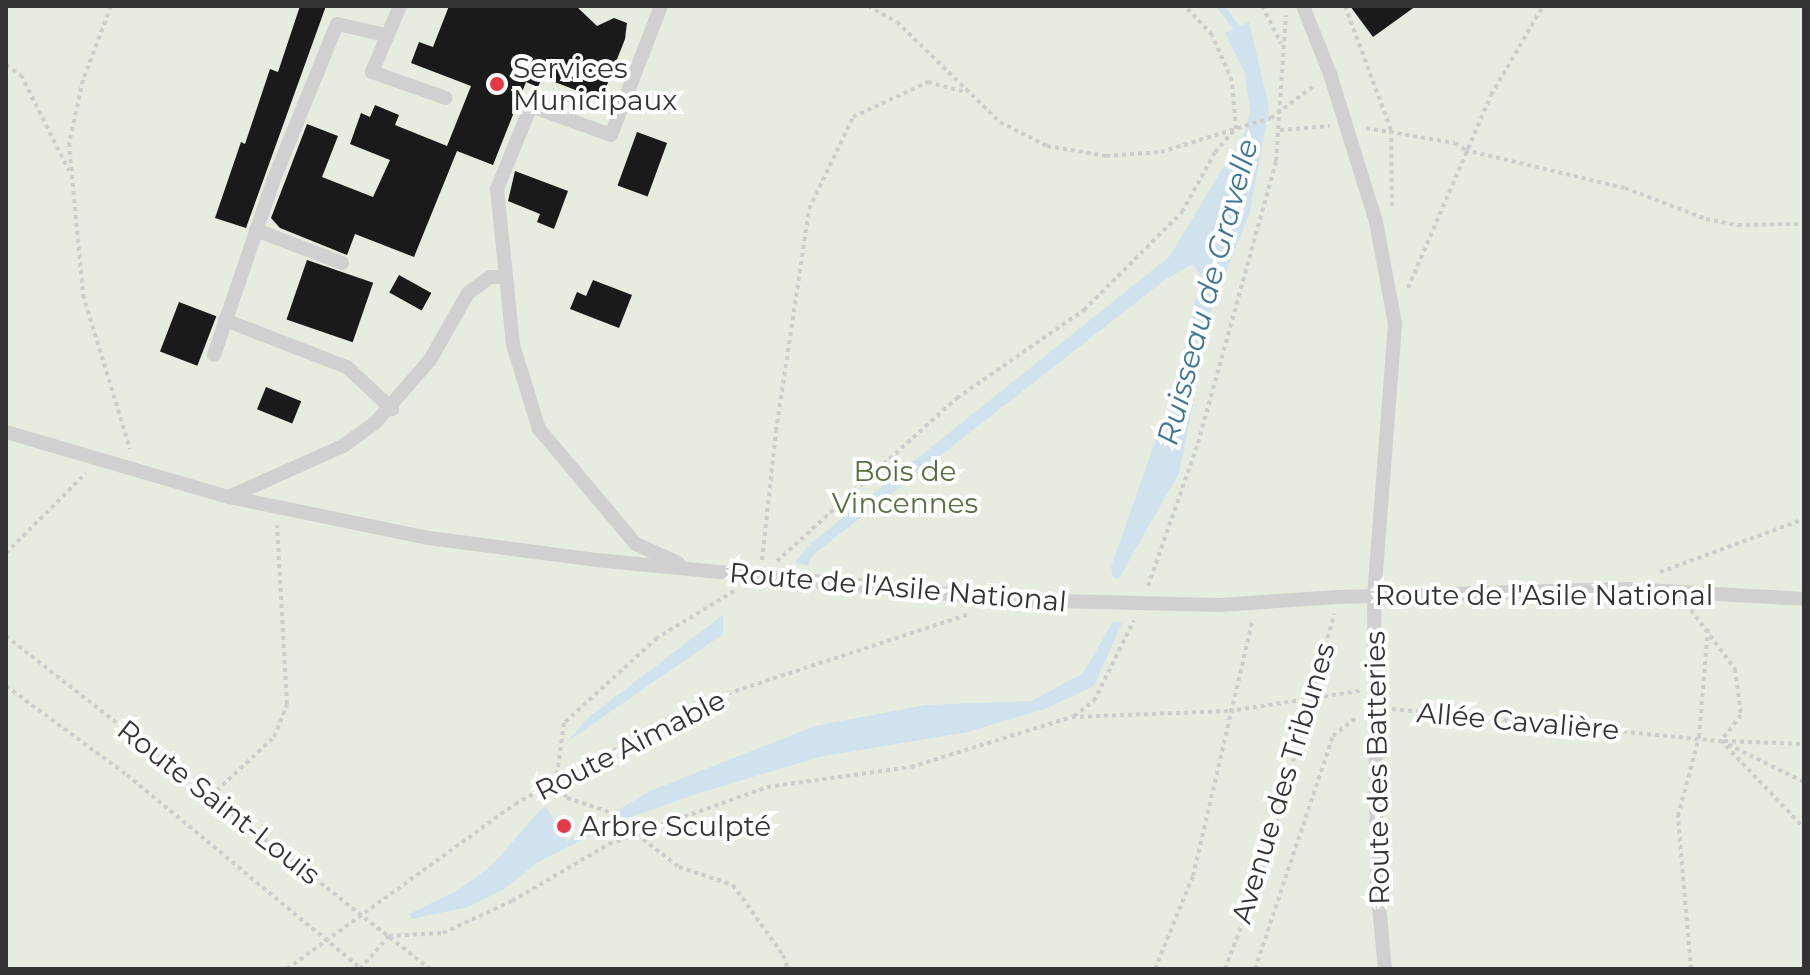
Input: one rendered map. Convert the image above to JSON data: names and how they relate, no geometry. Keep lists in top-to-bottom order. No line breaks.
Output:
{"streets":{"lane":["Route de l'Asile National","Route des Batteries"],"path":["Allée Cavalière","Route Aimable","Avenue des Tribunes","Route Saint-Louis"]},"crossings":[["Route de l'Asile National","Route des Batteries"],["Route de l'Asile National","Avenue des Tribunes"],["Allée Cavalière","Route des Batteries"],["Route Aimable","Route Saint-Louis"]],"water":["Ruisseau de Gravelle"],"parks":["Bois de Vincennes"],"places":["Services Municipaux","Arbre Sculpté"]}
